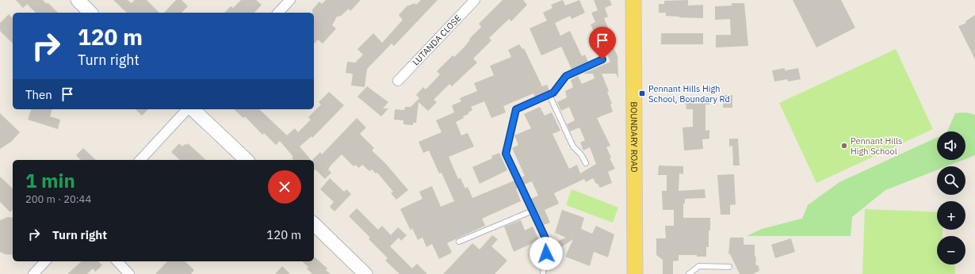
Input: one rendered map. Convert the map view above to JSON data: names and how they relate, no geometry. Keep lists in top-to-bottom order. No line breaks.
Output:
{"streets":{"main road":["BOUNDARY ROAD"],"street":["LUTANDA CLOSE"]},"places":{"transit":["Pennant Hills High School, Boundary Rd"],"other":["Pennant Hills High School"]},"page":{"turn":["120 m","Turn right"],"then":"Then","map_buttons":["+","−"],"heading":["1 min","200 m · 20:44"],"list":[{"name":"Turn right","value":"120 m"}]}}
